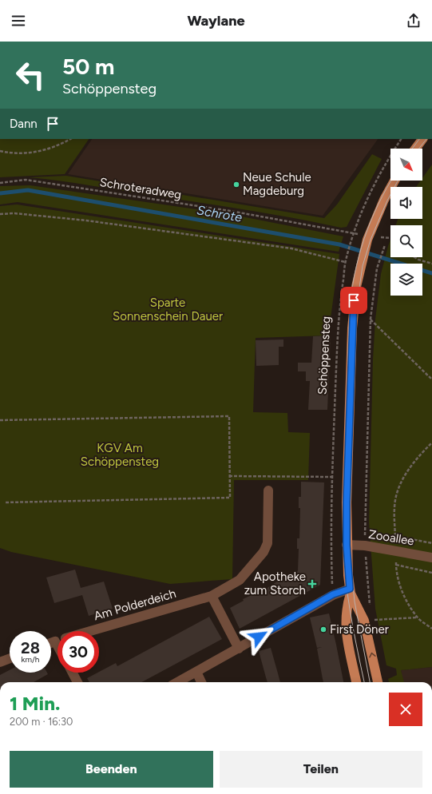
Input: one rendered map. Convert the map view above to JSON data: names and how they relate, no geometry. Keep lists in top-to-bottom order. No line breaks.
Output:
{"streets":{"street":["Zooallee","Am Polderdeich"],"path":["Schroteradweg","Schöppensteg"]},"crossings":[["Schroteradweg","Schöppensteg"]],"water":["Schrote"],"parks":["Sparte Sonnenschein Dauer","KGV Am Schöppensteg"],"places":{"other":["Neue Schule Magdeburg","First Döner"],"health":["Apotheke zum Storch"]},"north":"bottom right","page":{"header":"Waylane","turn":["50 m","Schöppensteg"],"then":"Dann","speed":"28 km/h","limit":"30","heading":["1 Min.","200 m · 16:30"],"buttons":["Beenden","Teilen"]}}
